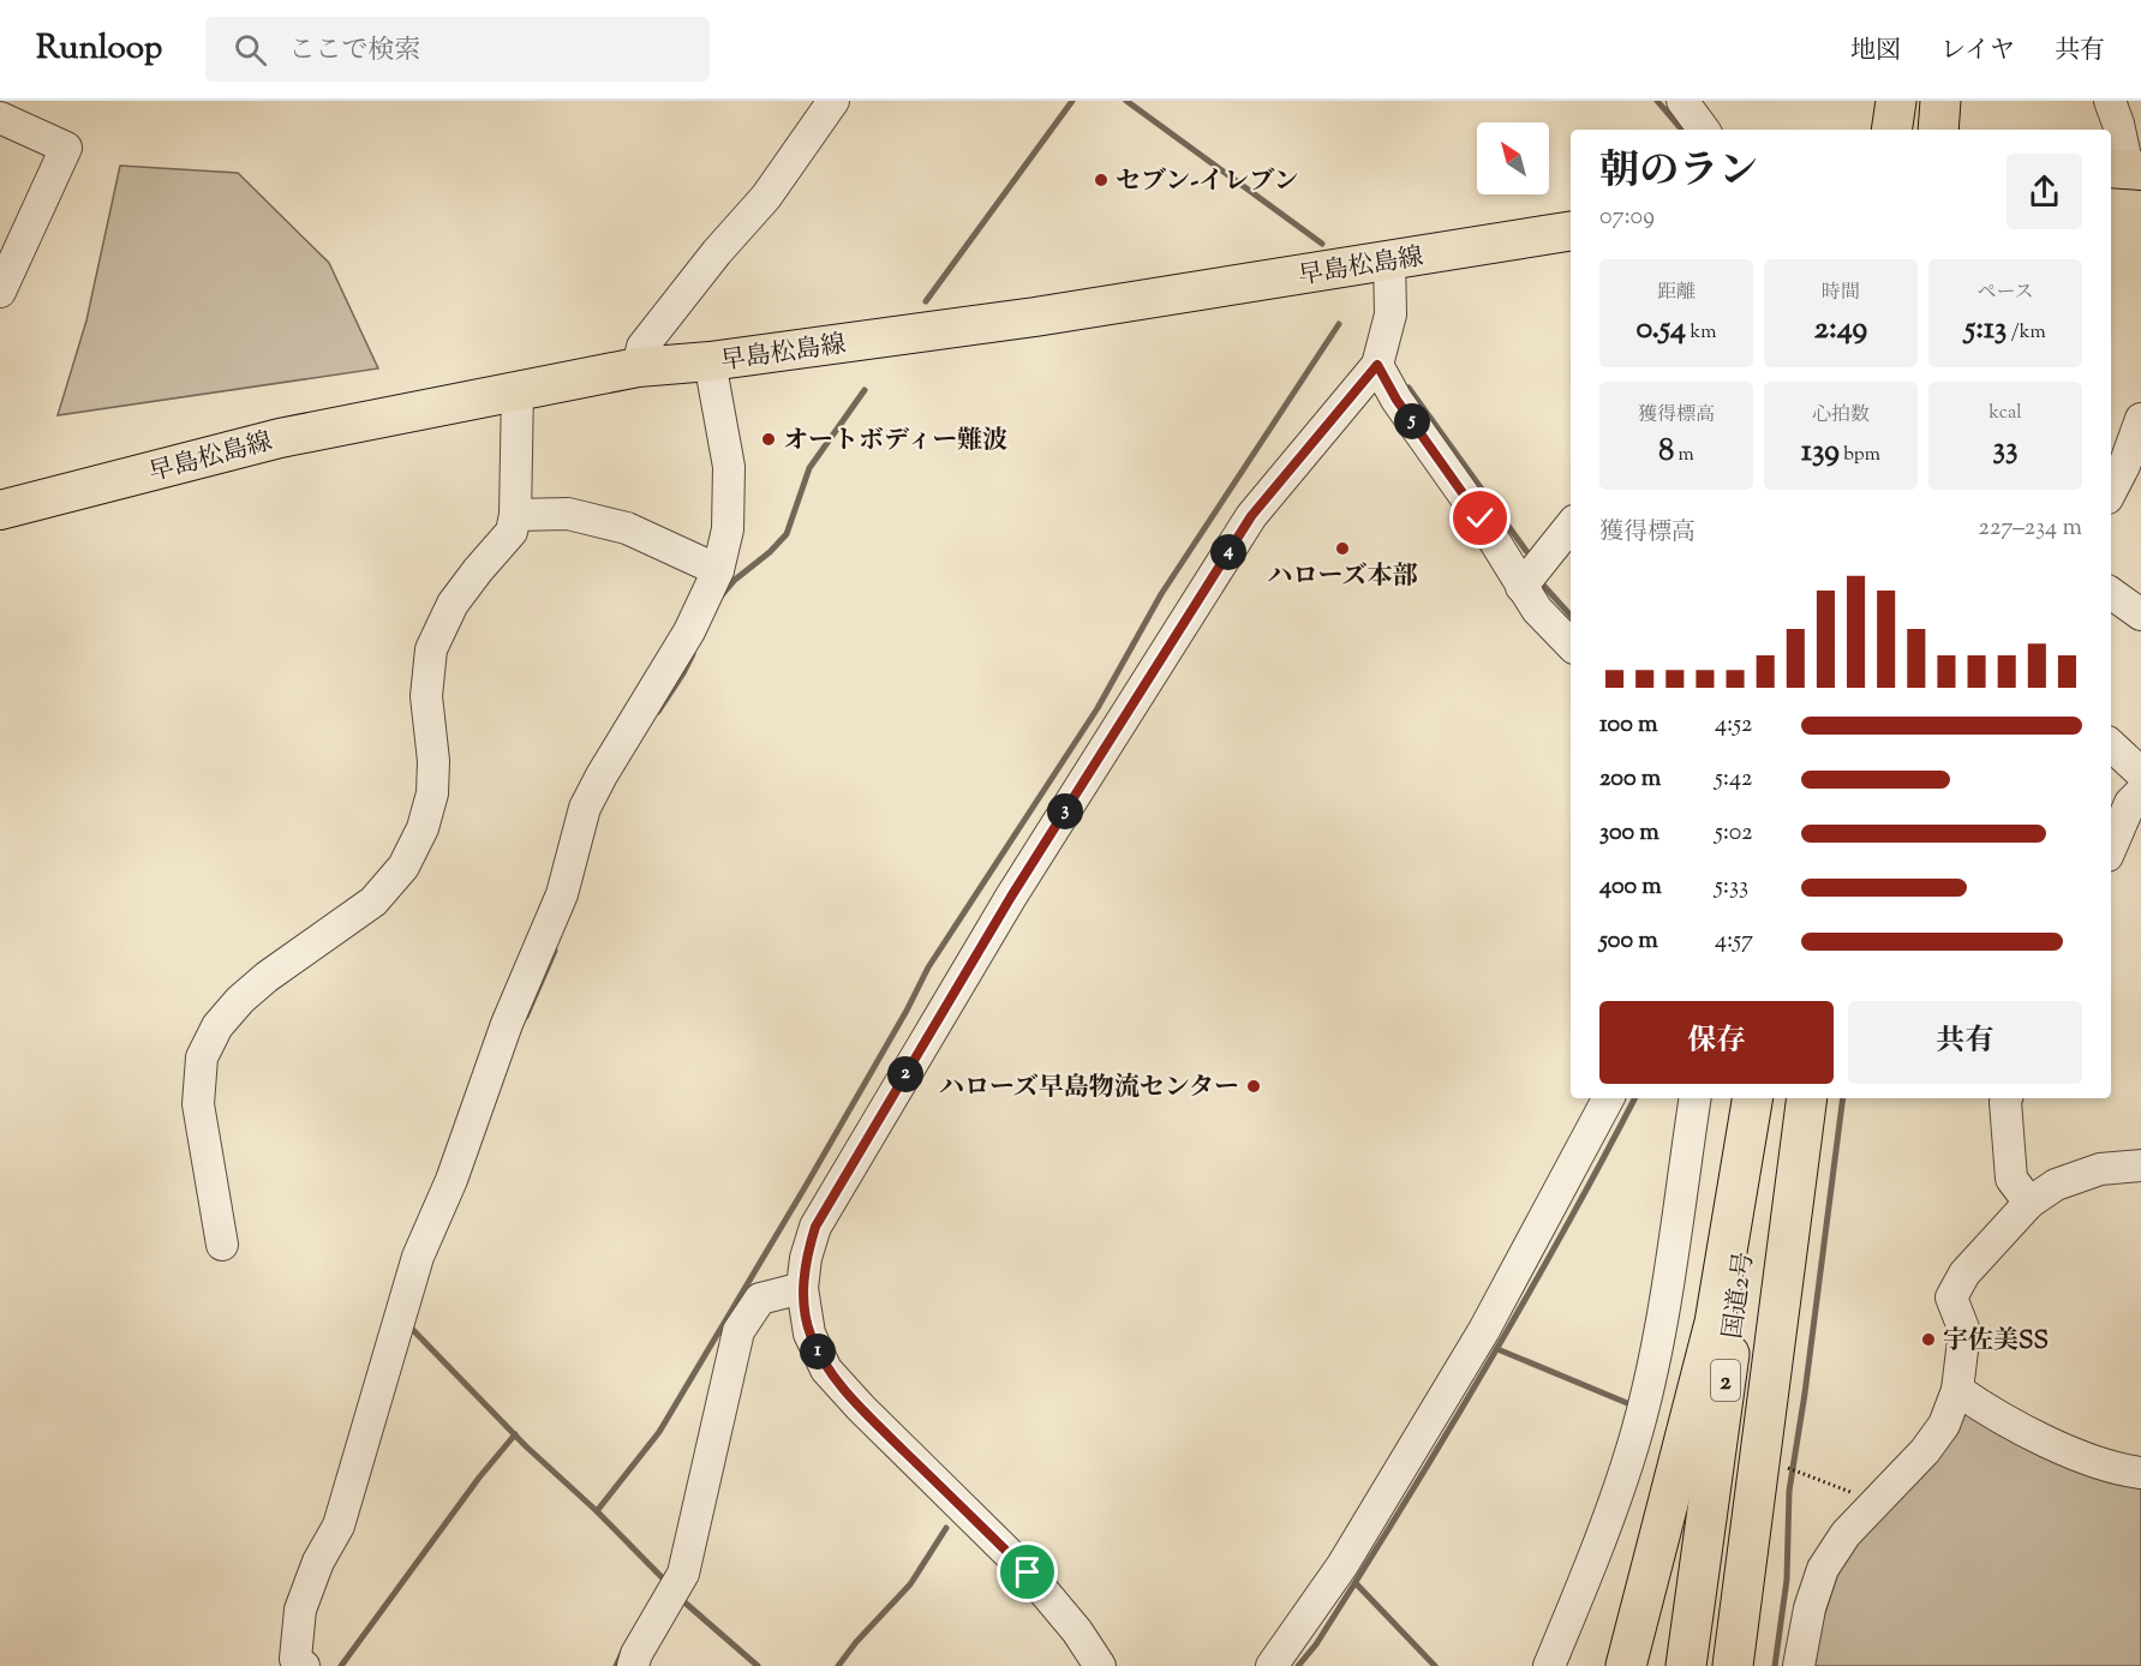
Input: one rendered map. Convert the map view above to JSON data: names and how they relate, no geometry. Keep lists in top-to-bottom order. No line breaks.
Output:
{"streets":{"highway":["国道2号","2"],"main road":["早島松島線"]},"places":["セブン-イレブン","オートボディー難波","ハローズ本部","ハローズ早島物流センター","宇佐美SS"],"north":"top left","page":{"header":"Runloop","search":"ここで検索","nav":["地図","レイヤ","共有"],"heading":["朝のラン","07:09"],"stats":[["距離","0.54 km"],["時間","2:49"],["ペース","5:13 /km"],["獲得標高","8 m"],["心拍数","139 bpm"],["kcal","33"]],"pins":["5","4","3","2","1"],"chart":["獲得標高","227–234 m"],"list":[{"name":"100 m","note":"4:52"},{"name":"200 m","note":"5:42"},{"name":"300 m","note":"5:02"},{"name":"400 m","note":"5:33"},{"name":"500 m","note":"4:57"}],"buttons":["保存","共有"]}}
